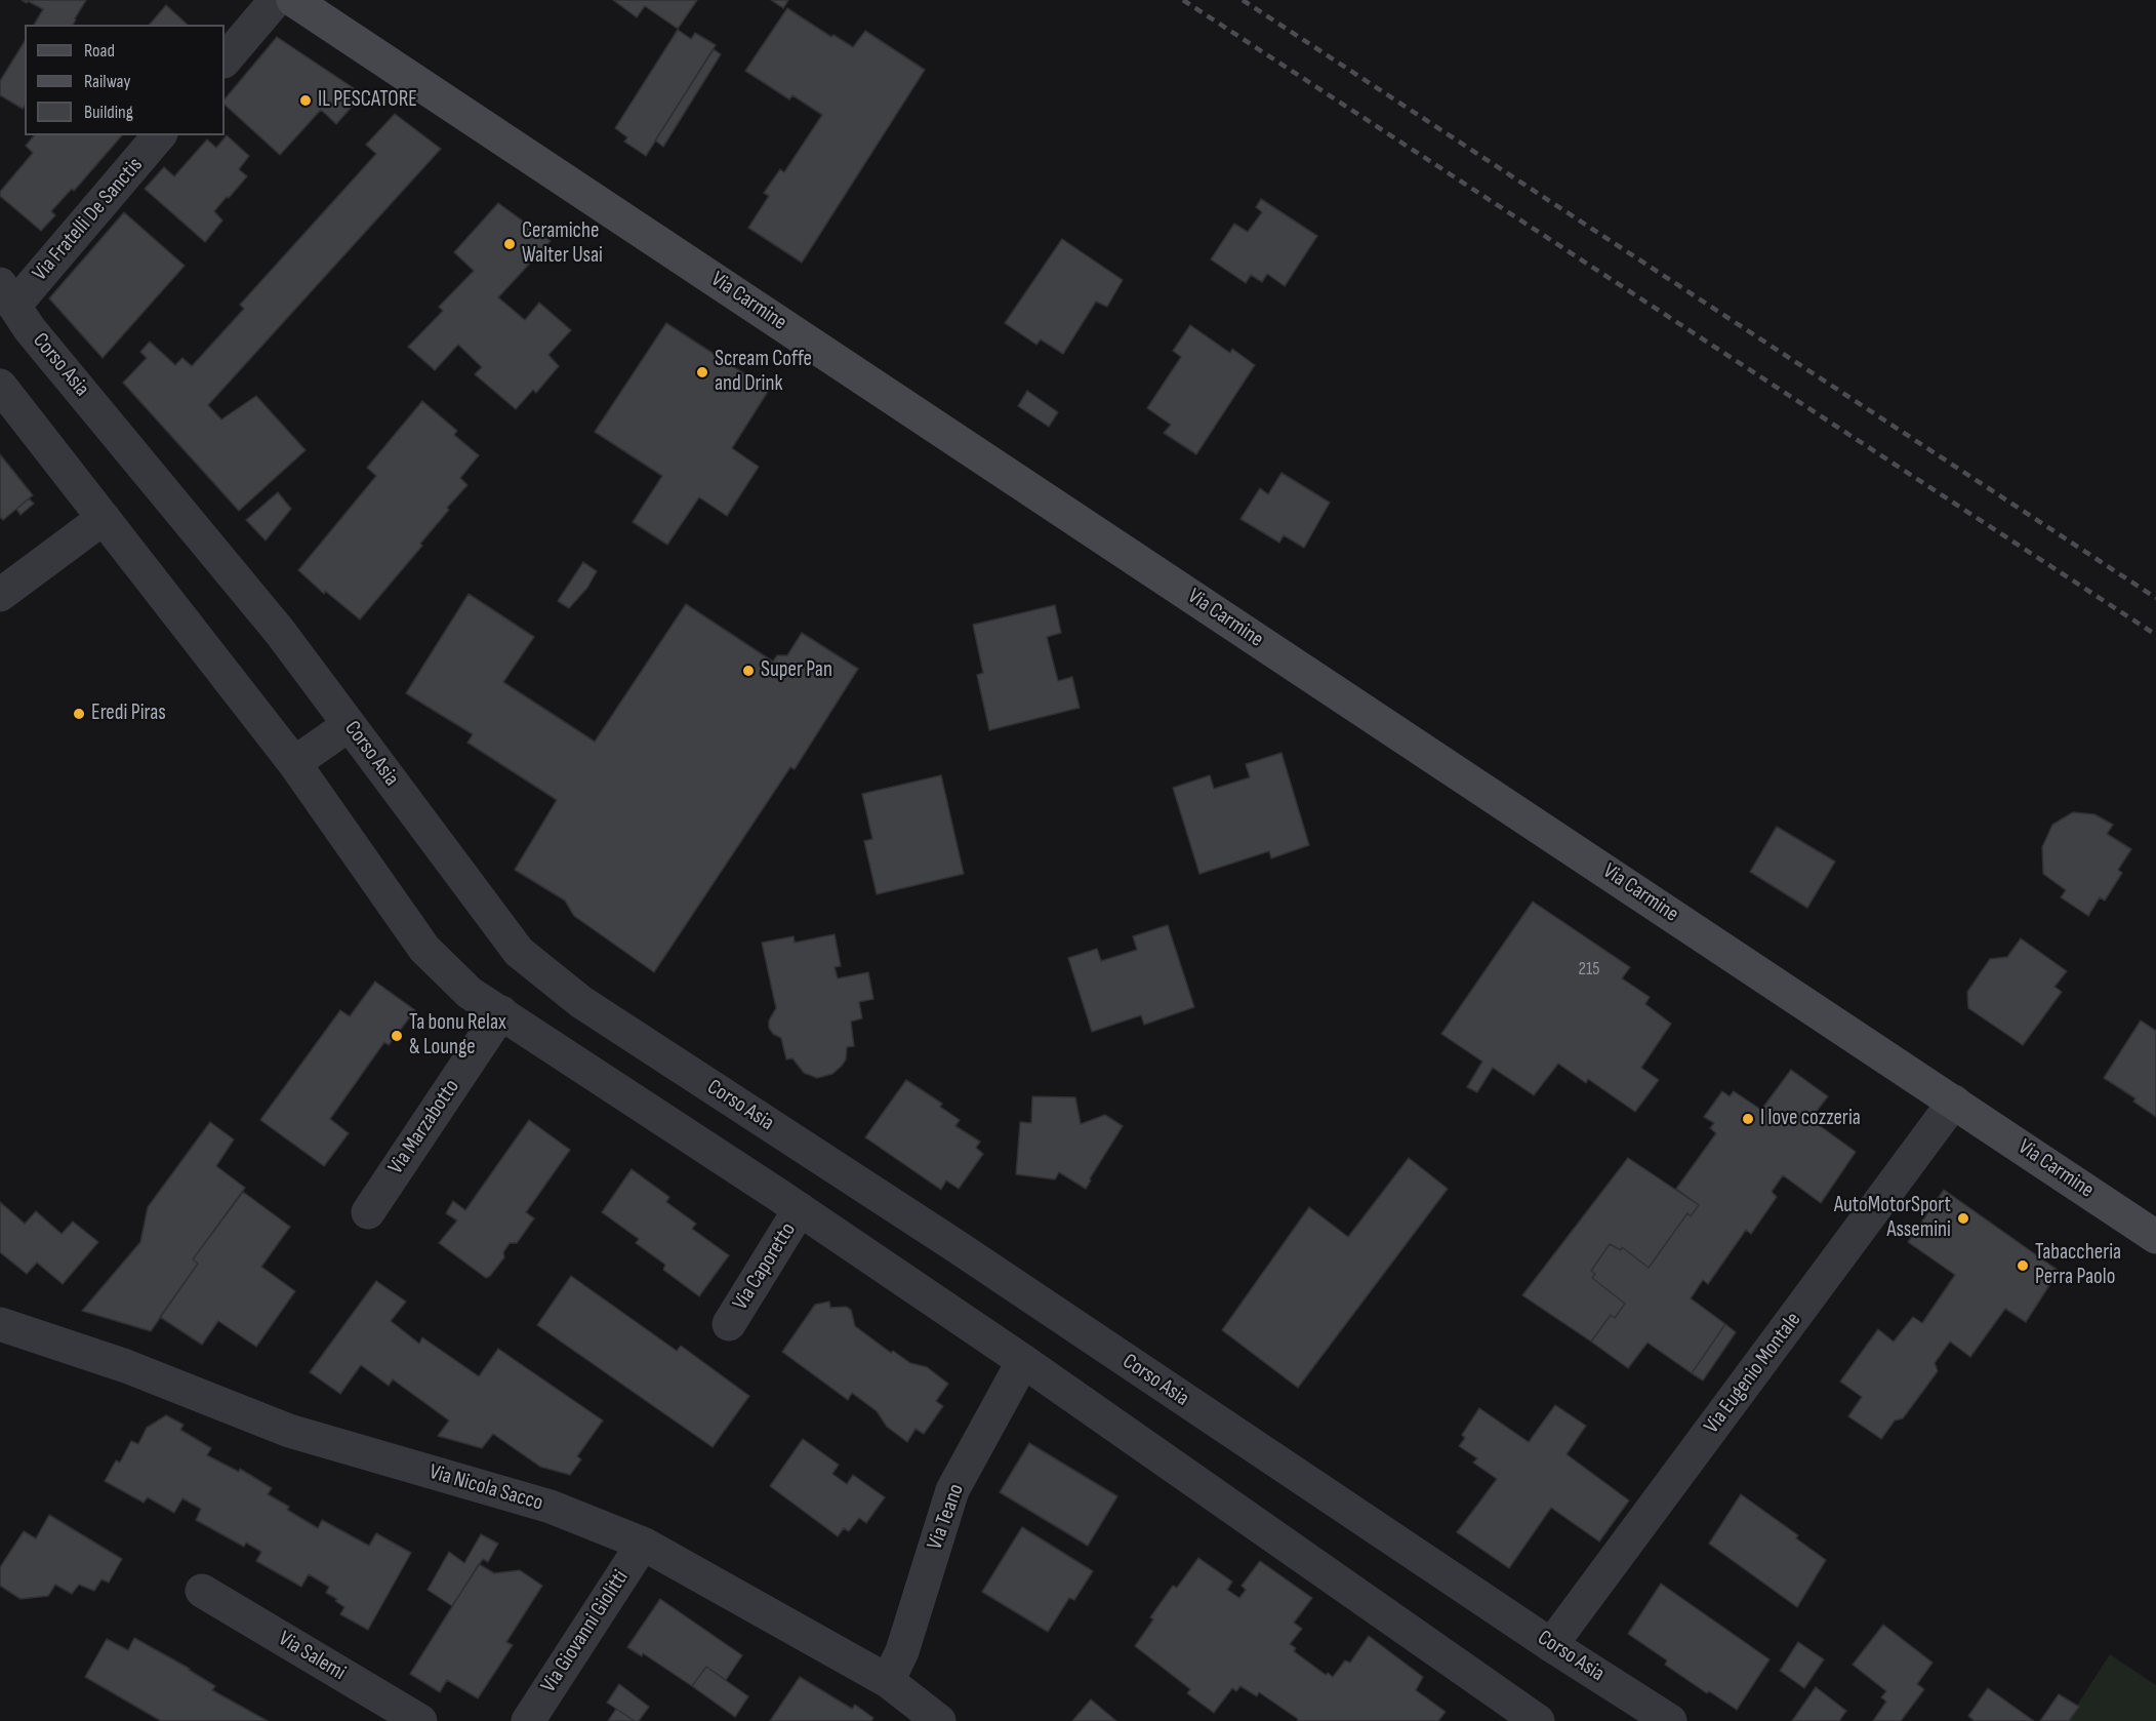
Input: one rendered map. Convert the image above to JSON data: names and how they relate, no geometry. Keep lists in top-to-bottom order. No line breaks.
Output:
{"streets":{"main road":["Via Carmine"],"street":["Via Fratelli De Sanctis","Corso Asia","Via Marzabotto","Via Caporetto","Via Eugenio Montale","Via Nicola Sacco","Via Teano","Via Giovanni Giolitti","Via Salemi"]},"crossings":[["Via Fratelli De Sanctis","Corso Asia"],["Via Carmine","Via Eugenio Montale"],["Corso Asia","Via Eugenio Montale"],["Via Nicola Sacco","Via Teano"],["Via Nicola Sacco","Via Giovanni Giolitti"]],"places":["IL PESCATORE","Ceramiche Walter Usai","Scream Coffe and Drink","Super Pan","Eredi Piras","Ta bonu Relax & Lounge","I love cozzeria","AutoMotorSport Assemini","Tabaccheria Perra Paolo"],"house_numbers":["215"],"legend":["Road","Railway","Building"]}
